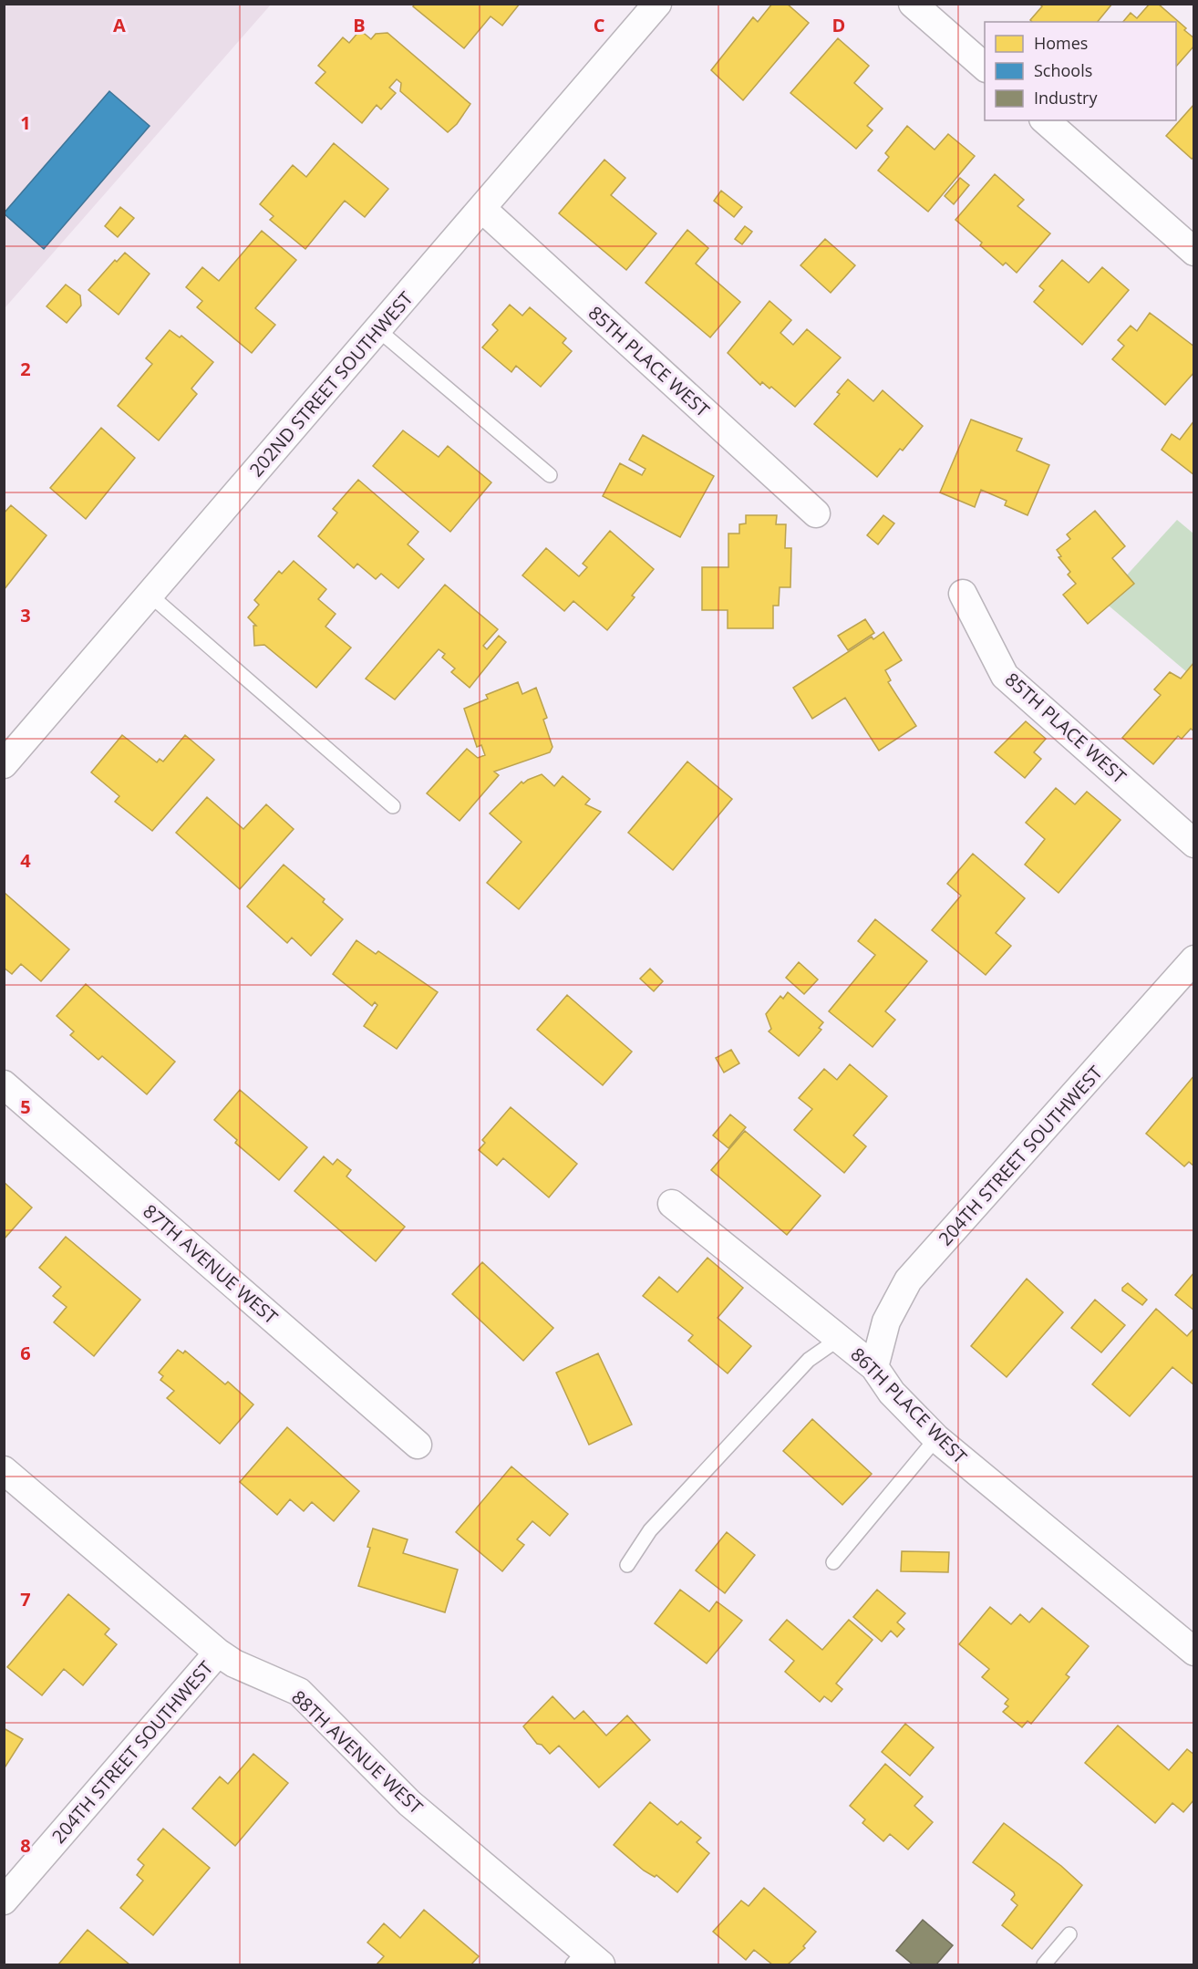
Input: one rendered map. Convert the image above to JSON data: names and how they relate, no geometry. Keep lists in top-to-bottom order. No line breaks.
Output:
{"streets":{"street":["85TH PLACE WEST","202ND STREET SOUTHWEST","204TH STREET SOUTHWEST","87TH AVENUE WEST","86TH PLACE WEST","88TH AVENUE WEST"]},"crossings":[["85TH PLACE WEST","202ND STREET SOUTHWEST"],["204TH STREET SOUTHWEST","86TH PLACE WEST"],["204TH STREET SOUTHWEST","88TH AVENUE WEST"]],"legend":["Homes","Schools","Industry"],"grid":{"columns":["A","B","C","D"],"rows":["1","2","3","4","5","6","7","8"]}}
